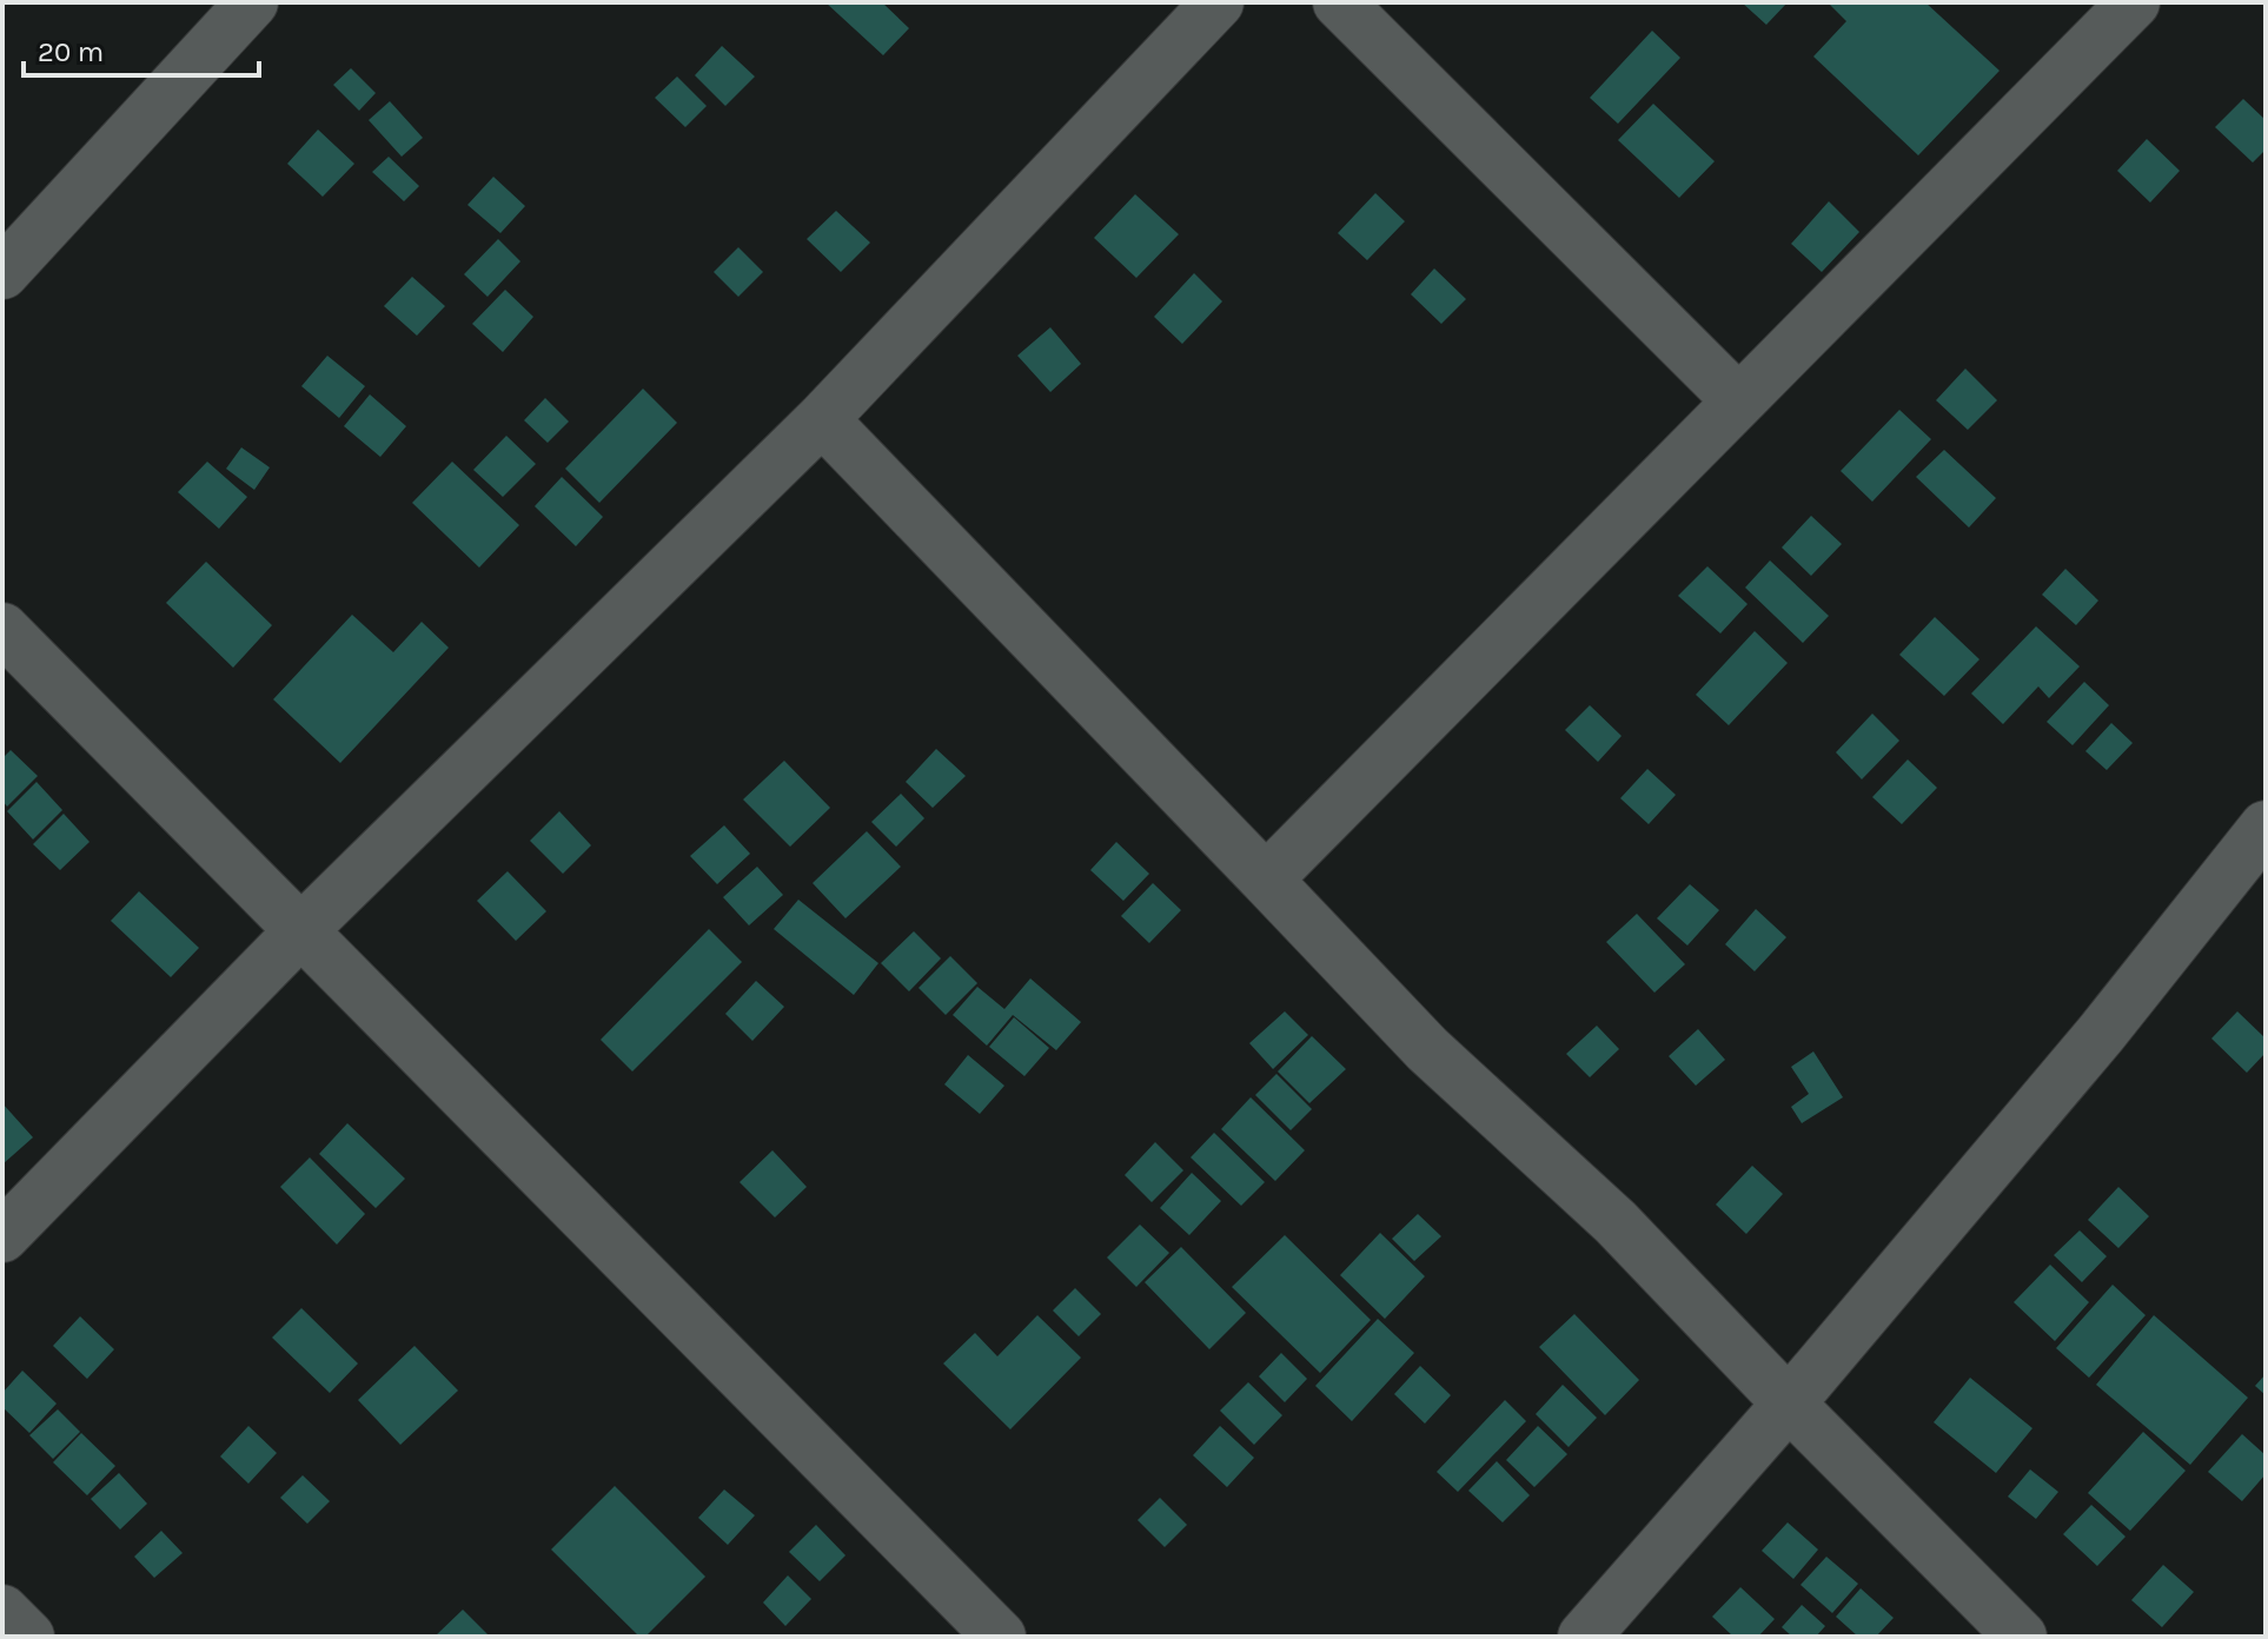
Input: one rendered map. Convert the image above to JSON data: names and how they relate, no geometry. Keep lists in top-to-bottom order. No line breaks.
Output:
{"scale_bar":"20 m"}
